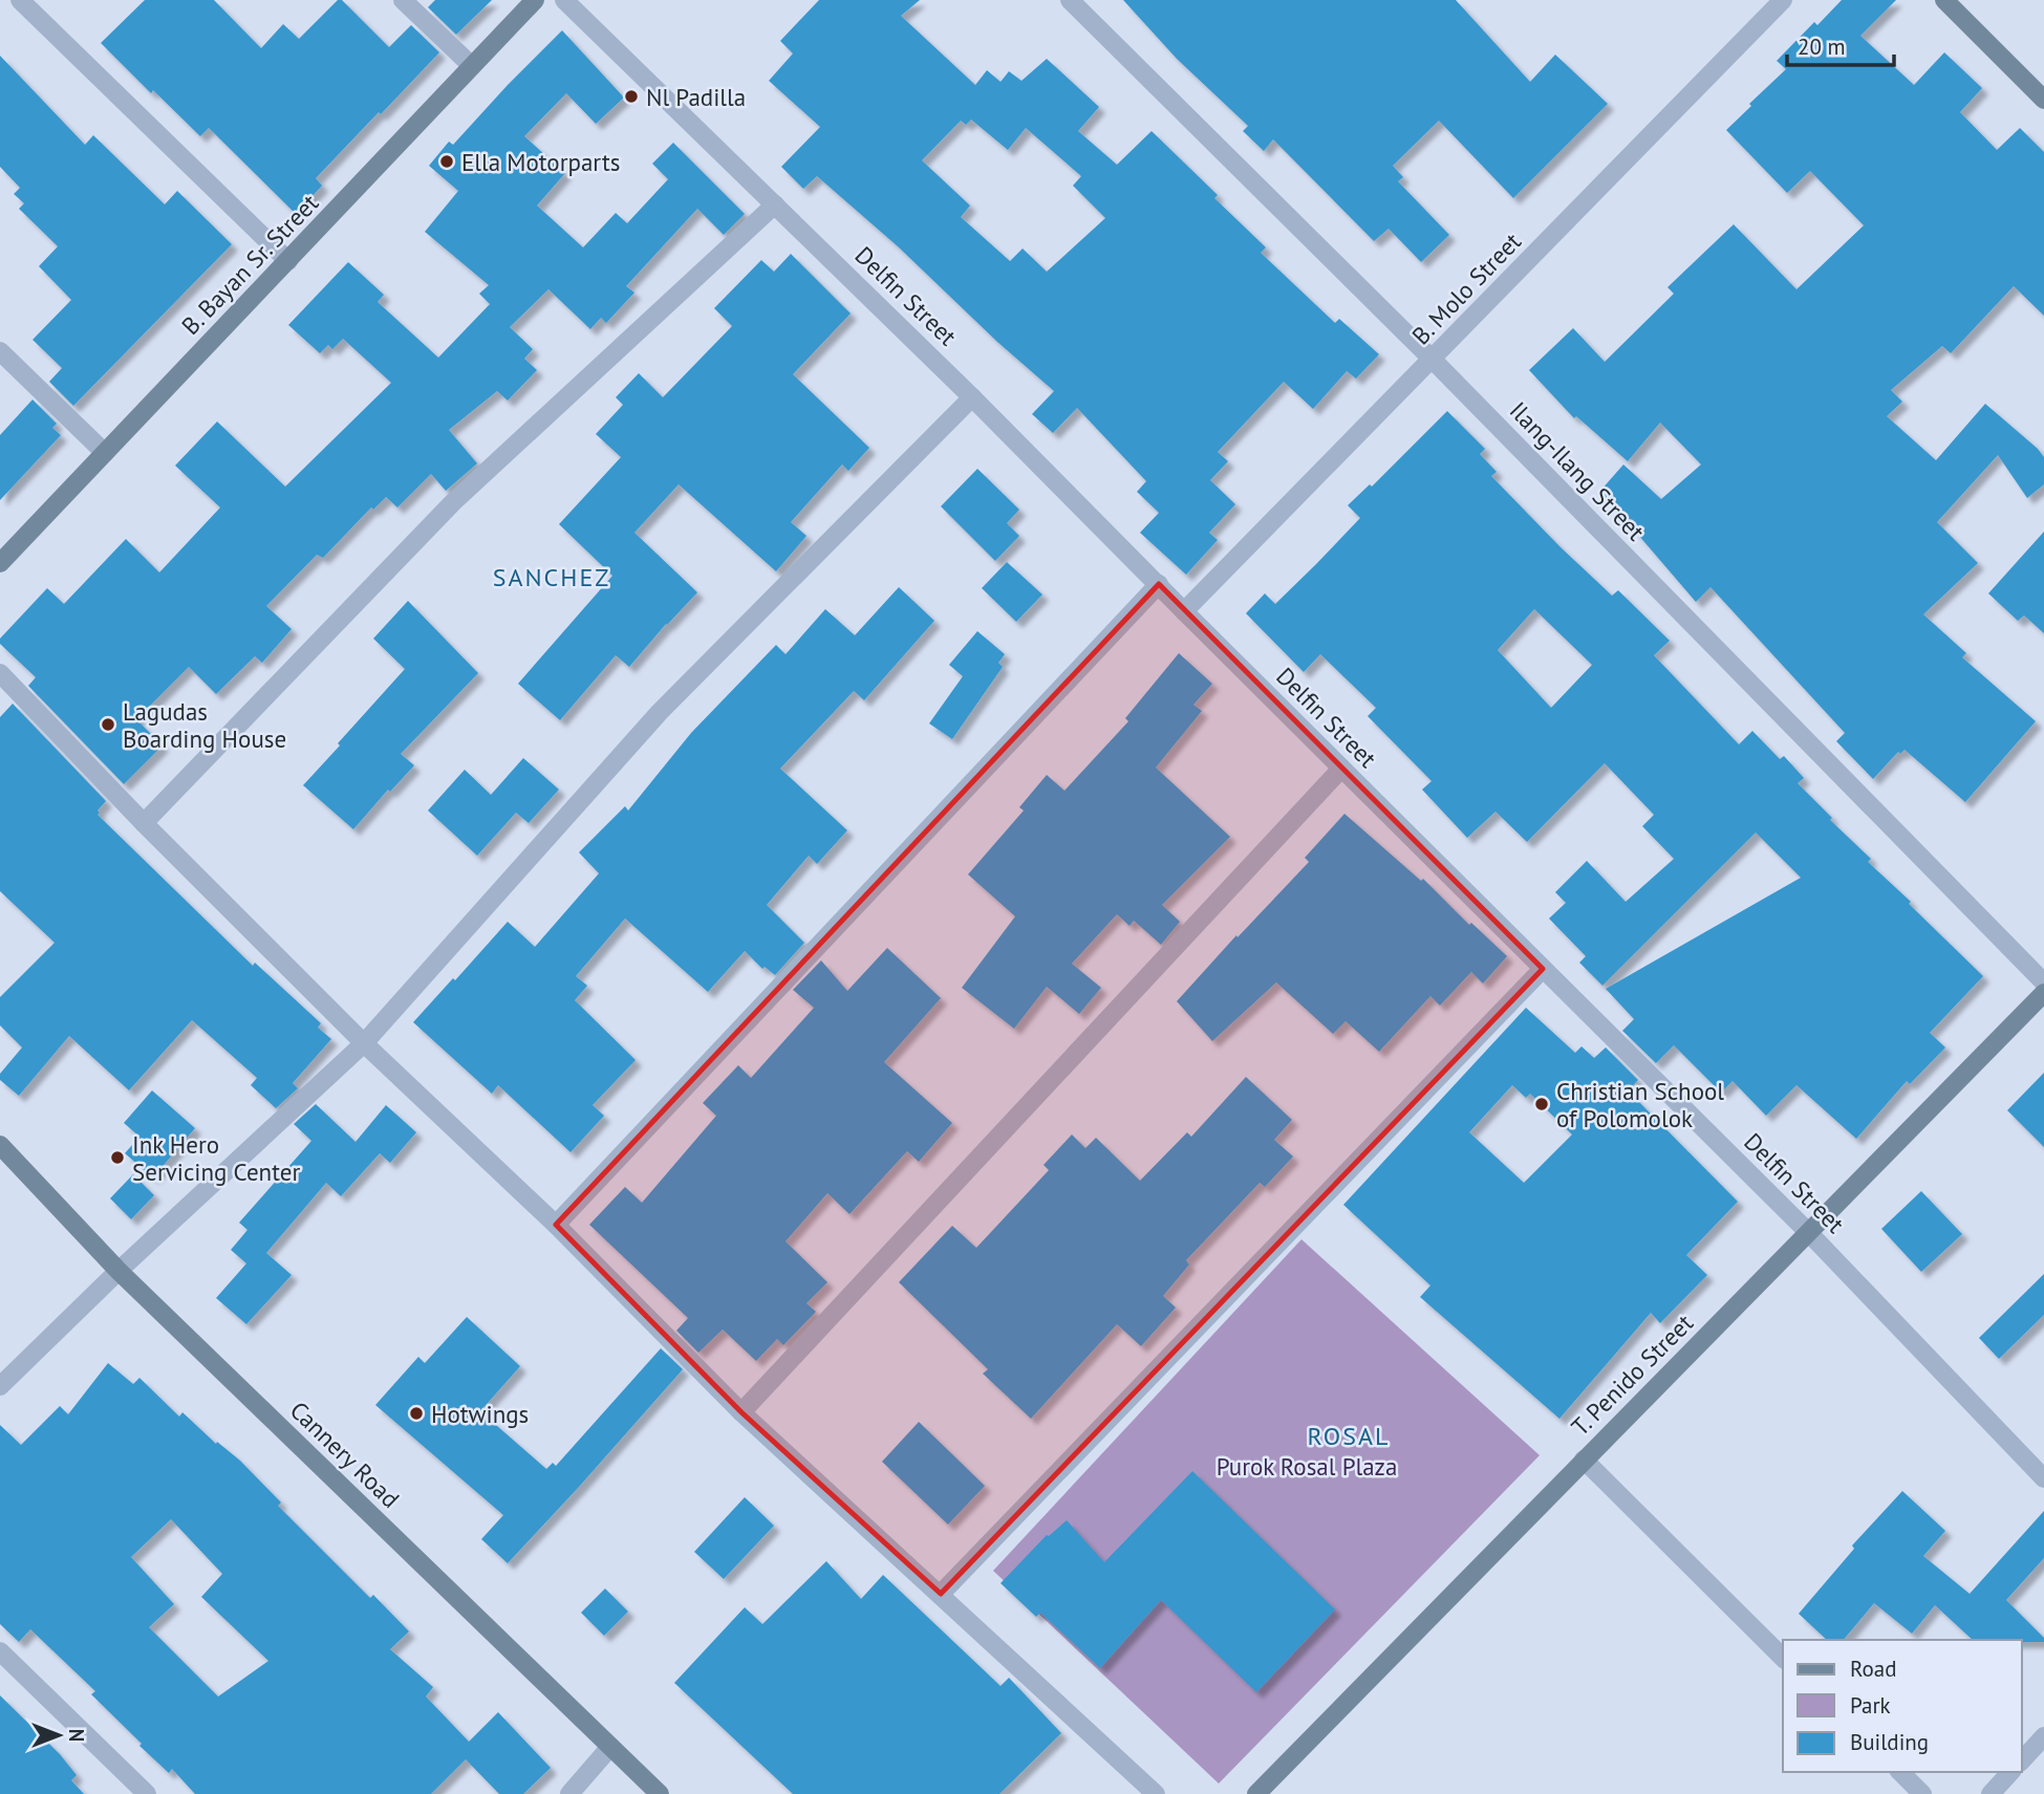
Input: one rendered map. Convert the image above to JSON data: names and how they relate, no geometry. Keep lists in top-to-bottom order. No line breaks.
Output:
{"streets":{"street":["B. Bayan Sr. Street","B. Molo Street","Delfin Street","Ilang-Ilang Street","T. Penido Street","Cannery Road"]},"crossings":[["B. Molo Street","Delfin Street"],["B. Molo Street","Ilang-Ilang Street"],["Delfin Street","T. Penido Street"]],"districts":["SANCHEZ","ROSAL"],"parks":["Purok Rosal Plaza"],"places":["Nl Padilla","Ella Motorparts","Lagudas Boarding House","Christian School of Polomolok","Ink Hero Servicing Center","Hotwings"],"legend":["Road","Park","Building"],"scale_bar":"20 m","north":"right"}
